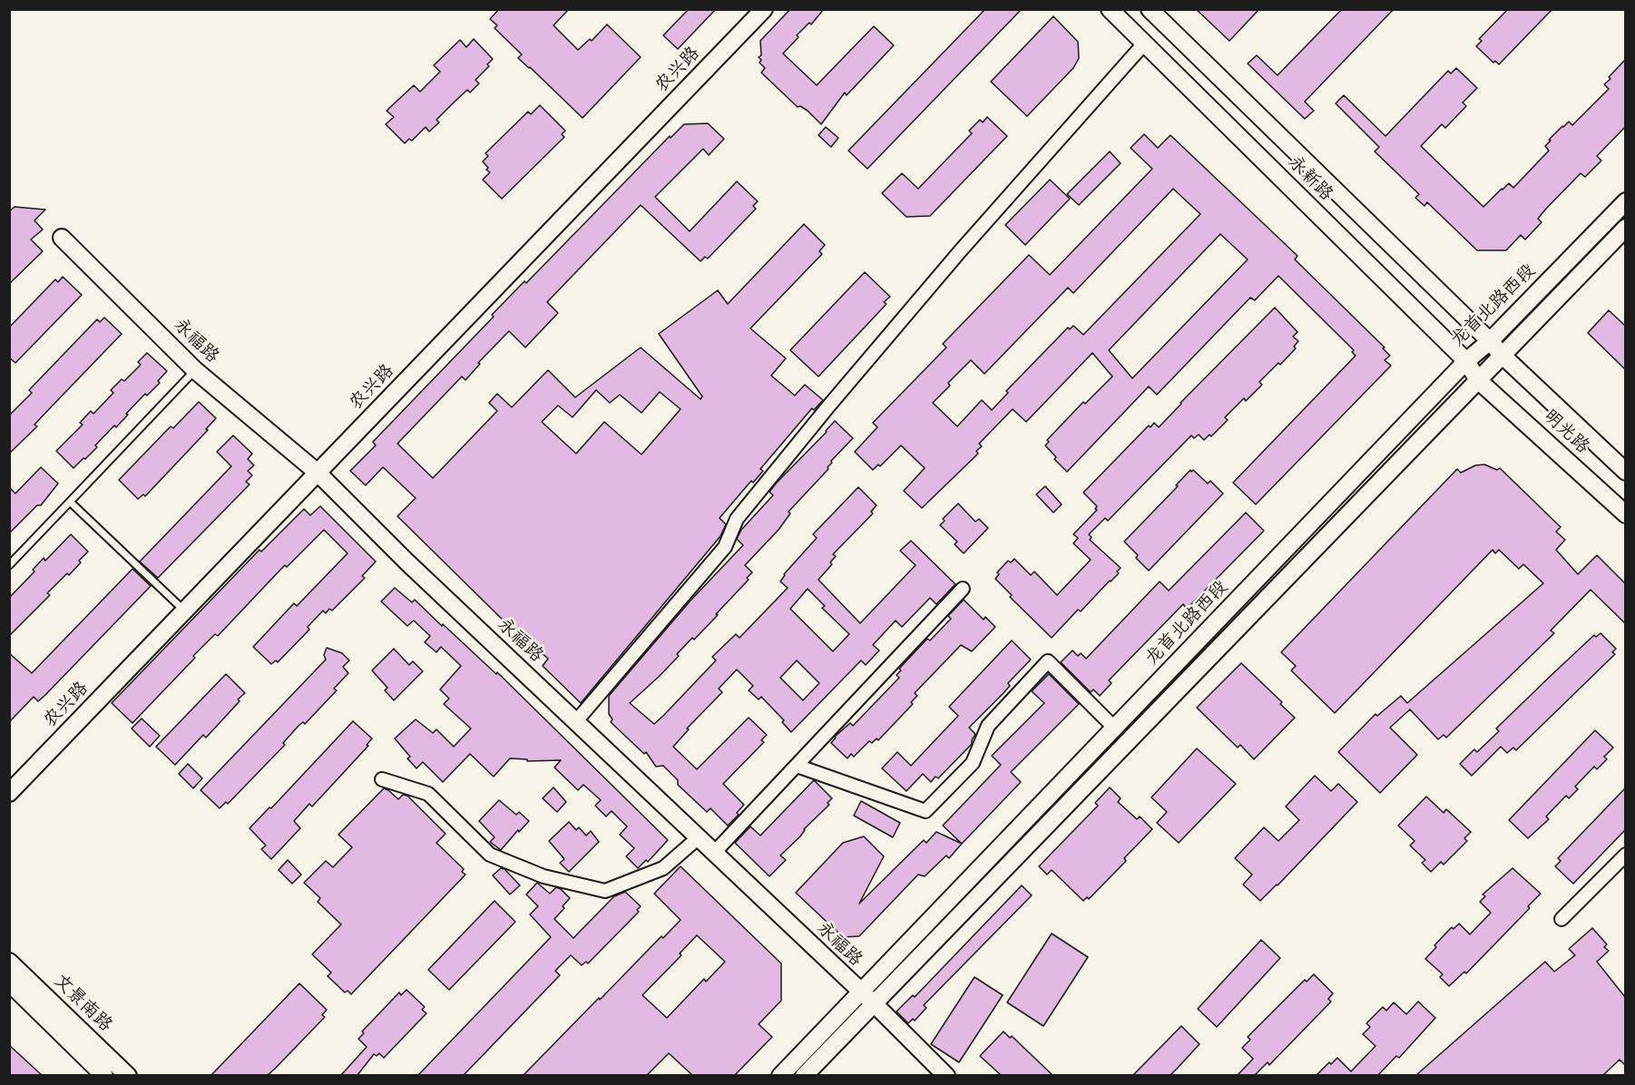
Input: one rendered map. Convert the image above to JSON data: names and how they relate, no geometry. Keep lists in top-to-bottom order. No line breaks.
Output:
{"streets":{"street":["农兴路","永新路","龙首北路西段","永福路","明光路","文景南路"]},"crossings":[["农兴路","永福路"],["永新路","龙首北路西段"],["永新路","明光路"],["龙首北路西段","永福路"]]}
